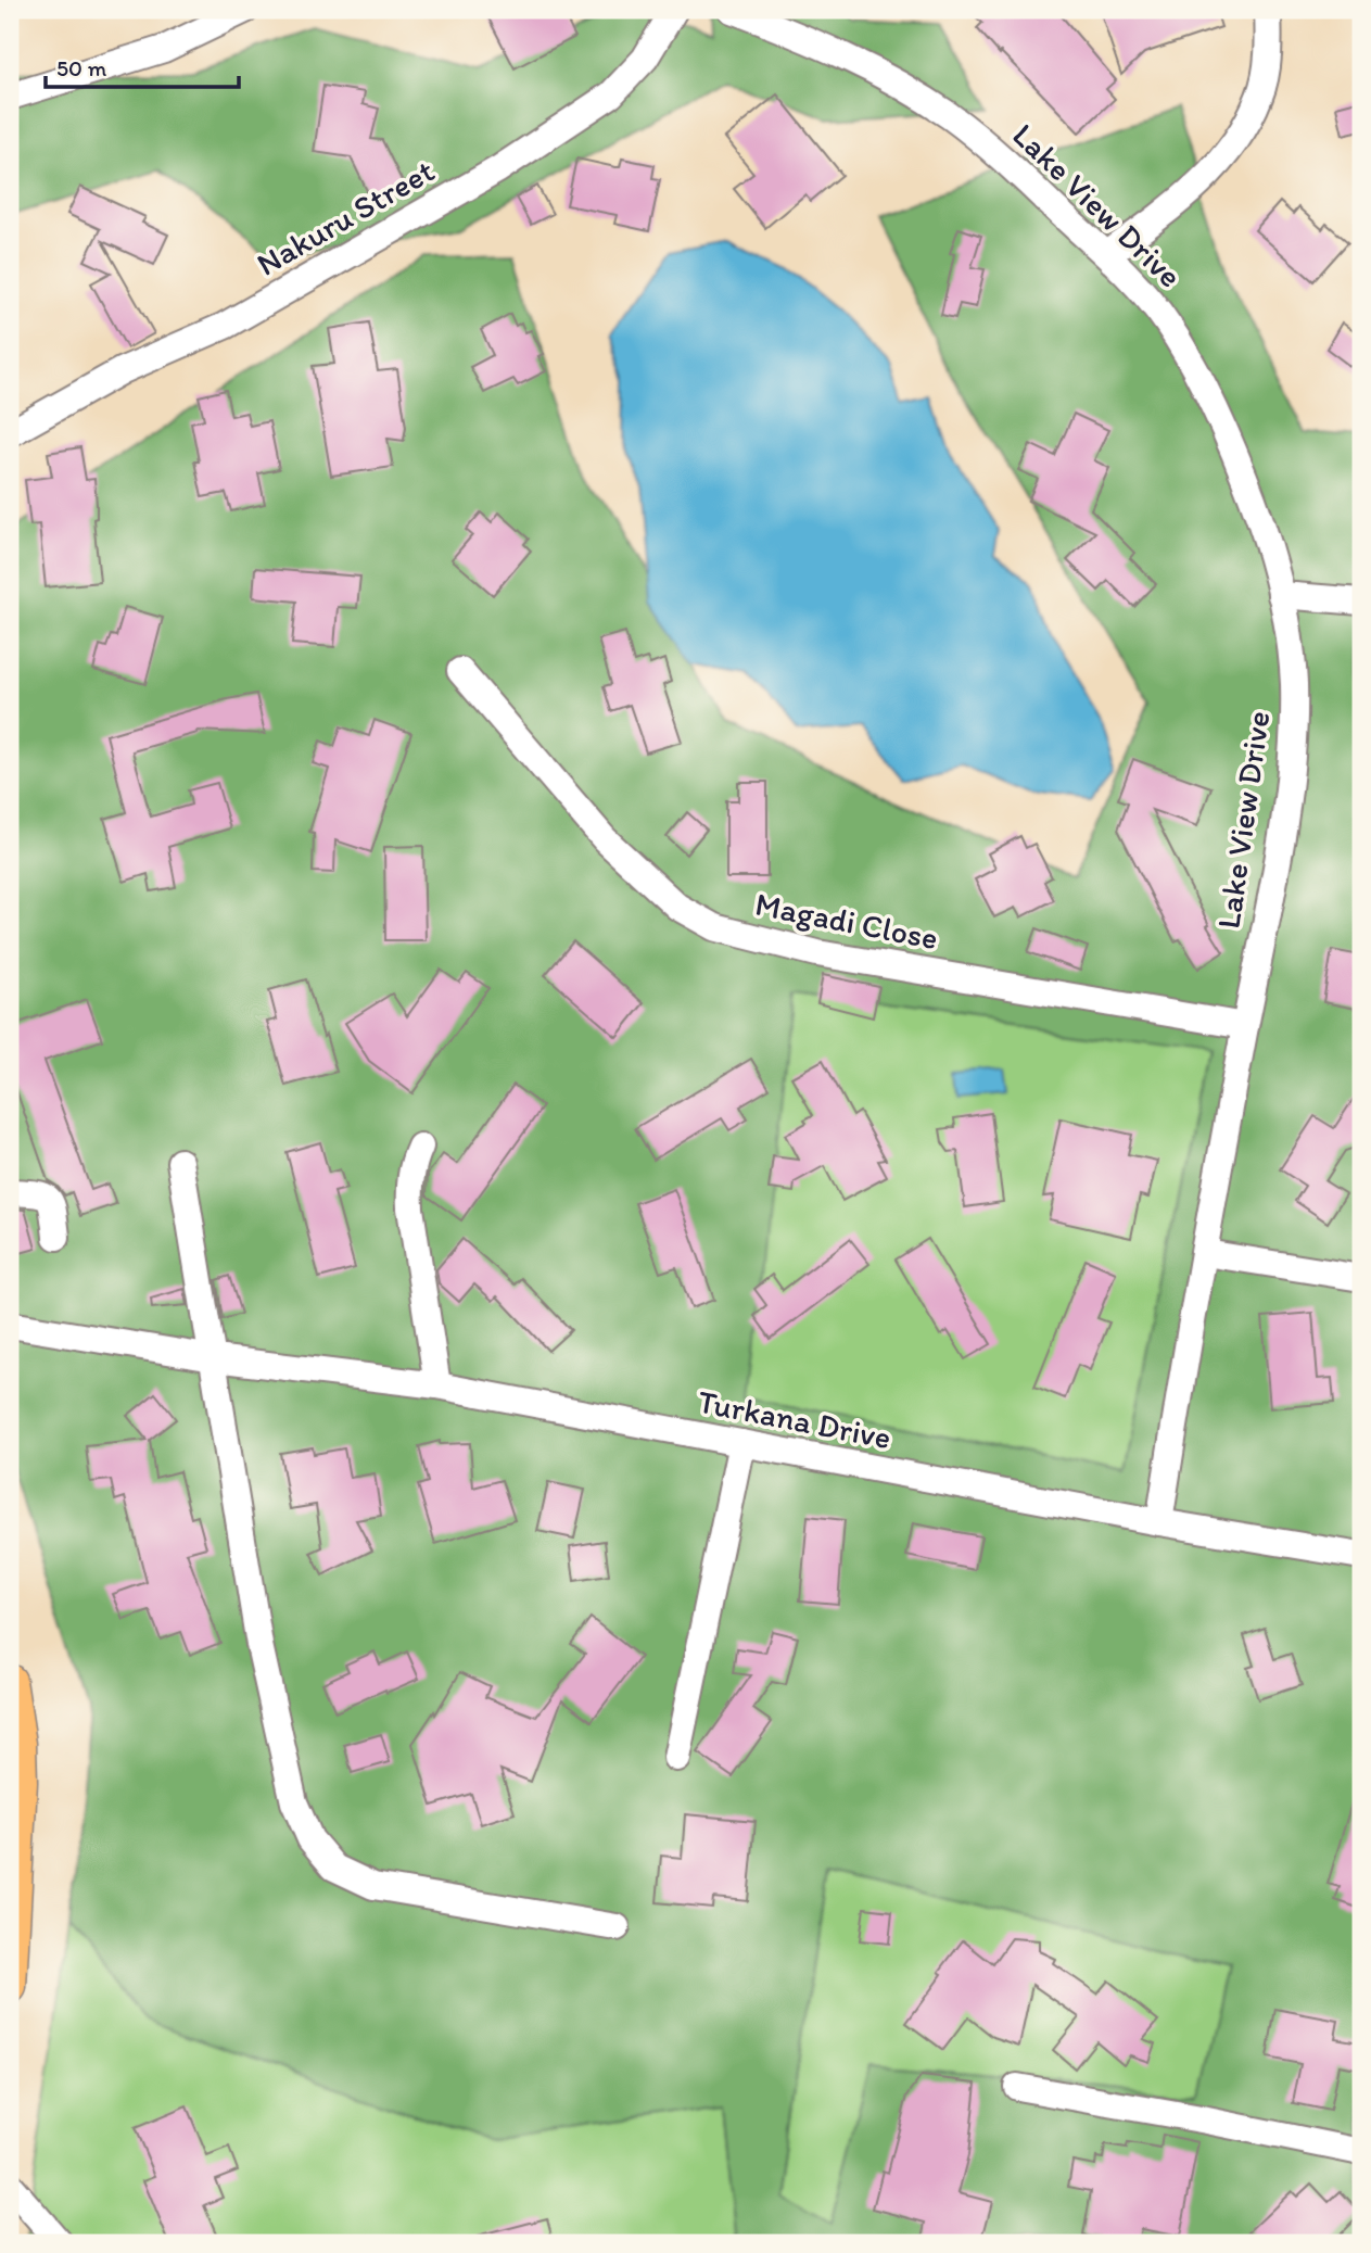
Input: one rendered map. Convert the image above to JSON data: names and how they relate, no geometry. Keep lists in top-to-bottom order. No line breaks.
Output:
{"streets":{"street":["Lake View Drive","Nakuru Street","Magadi Close","Turkana Drive"]},"crossings":[["Lake View Drive","Magadi Close"],["Lake View Drive","Turkana Drive"]],"scale_bar":"50 m"}
